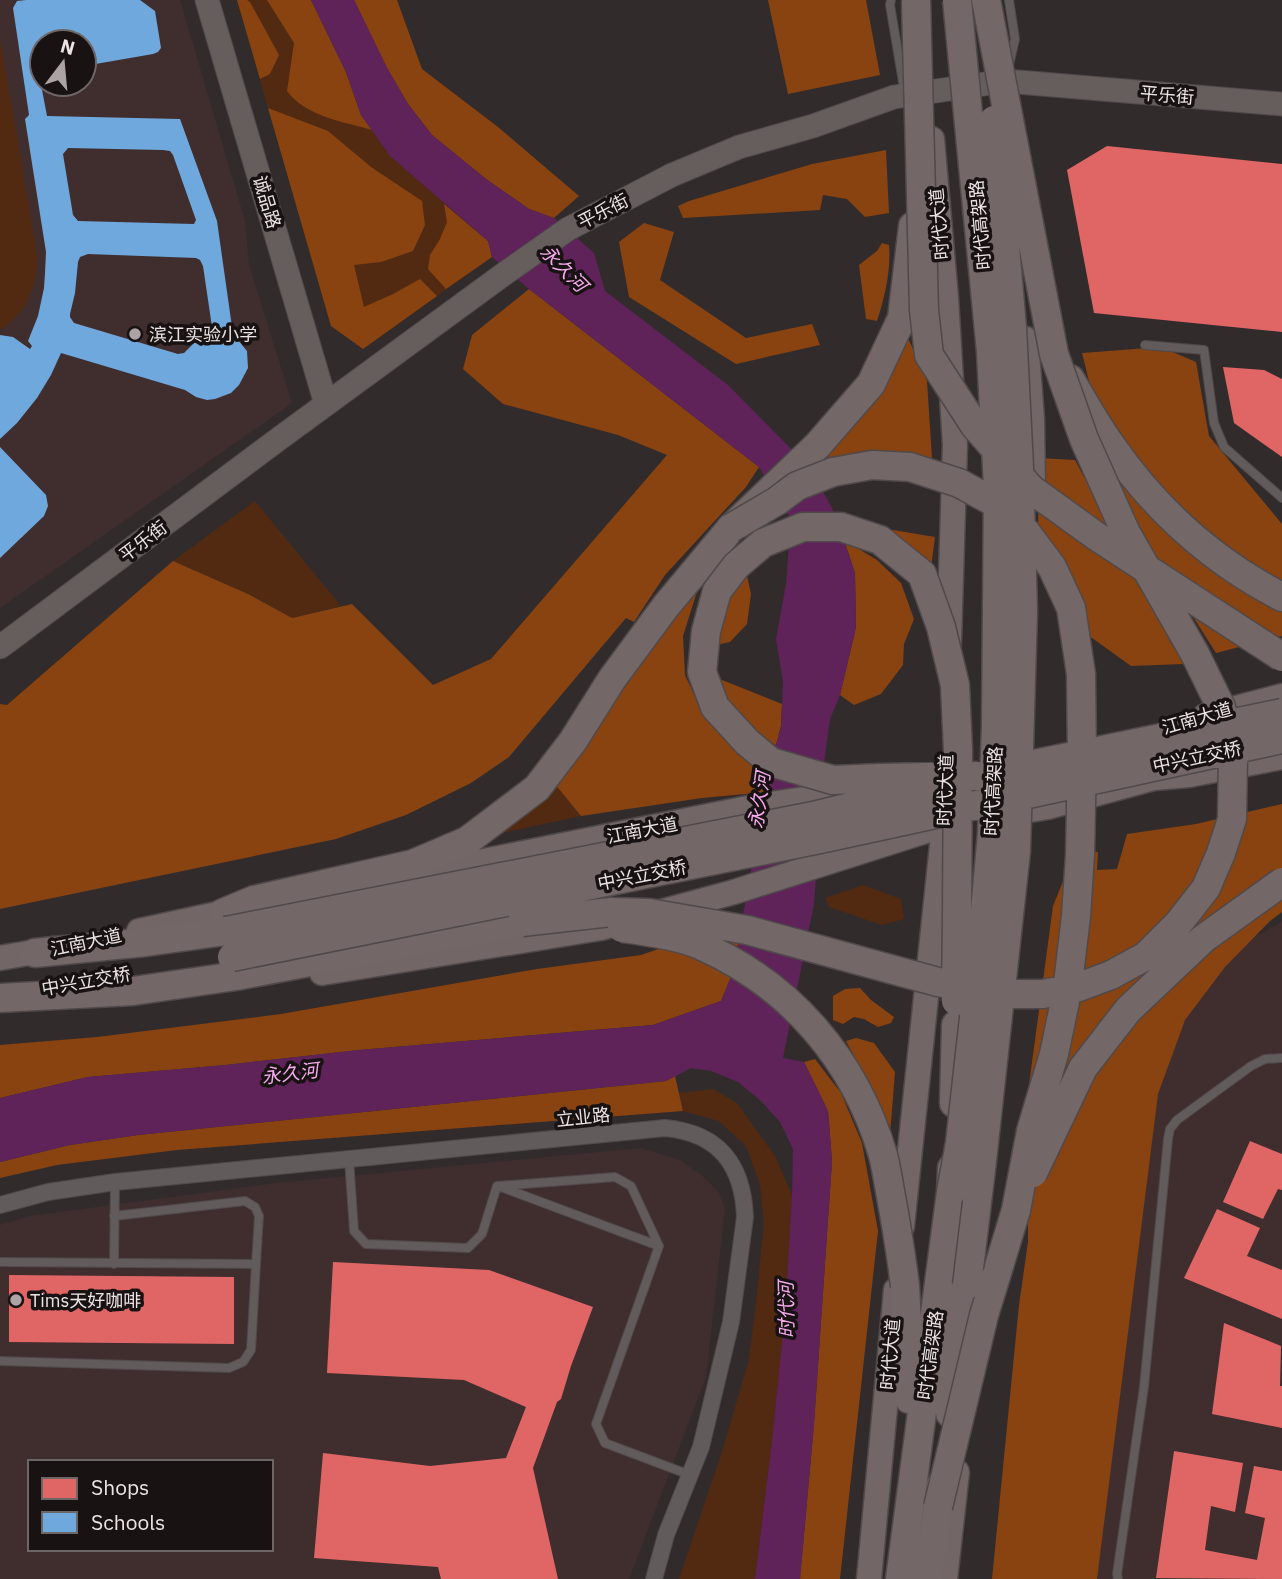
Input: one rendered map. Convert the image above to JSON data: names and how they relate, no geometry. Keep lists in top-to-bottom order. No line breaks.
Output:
{"streets":{"highway":["时代高架路","中兴立交桥"],"main road":["时代大道","江南大道"],"street":["平乐街","诚品路","立业路"]},"crossings":[["平乐街","诚品路"],["平乐街","时代大道"],["时代大道","江南大道"],["江南大道","中兴立交桥"]],"water":["永久河","时代河"],"places":["滨江实验小学","Tims天好咖啡"],"legend":["Shops","Schools"],"north":"top"}
